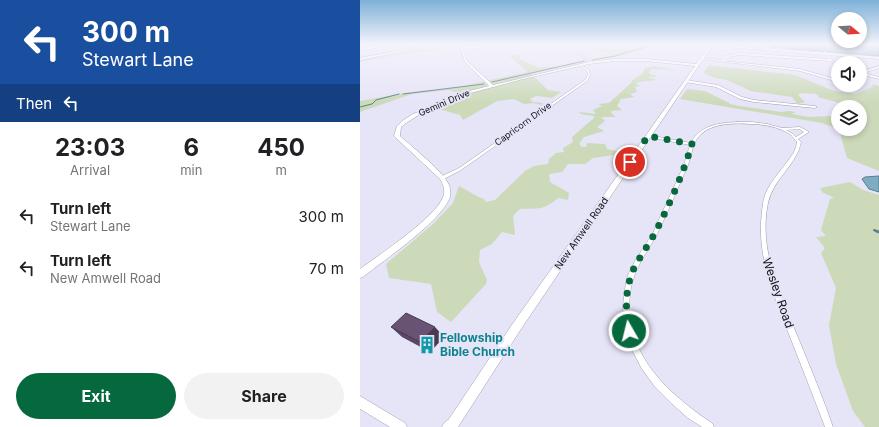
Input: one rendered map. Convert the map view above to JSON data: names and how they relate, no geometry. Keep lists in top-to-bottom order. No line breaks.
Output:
{"streets":{"street":["Gemini Drive","Capricorn Drive","New Amwell Road","Wesley Road"]},"crossings":[["Gemini Drive","Capricorn Drive"],["Gemini Drive","New Amwell Road"]],"places":{"building":["Fellowship Bible Church"]},"north":"right","page":{"turn":["300 m","Stewart Lane"],"then":"Then","eta":["23:03","Arrival","6","min","450","m"],"list":[{"name":"Turn left","note":"Stewart Lane","value":"300 m"},{"name":"Turn left","note":"New Amwell Road","value":"70 m"}],"buttons":["Exit","Share"]}}
